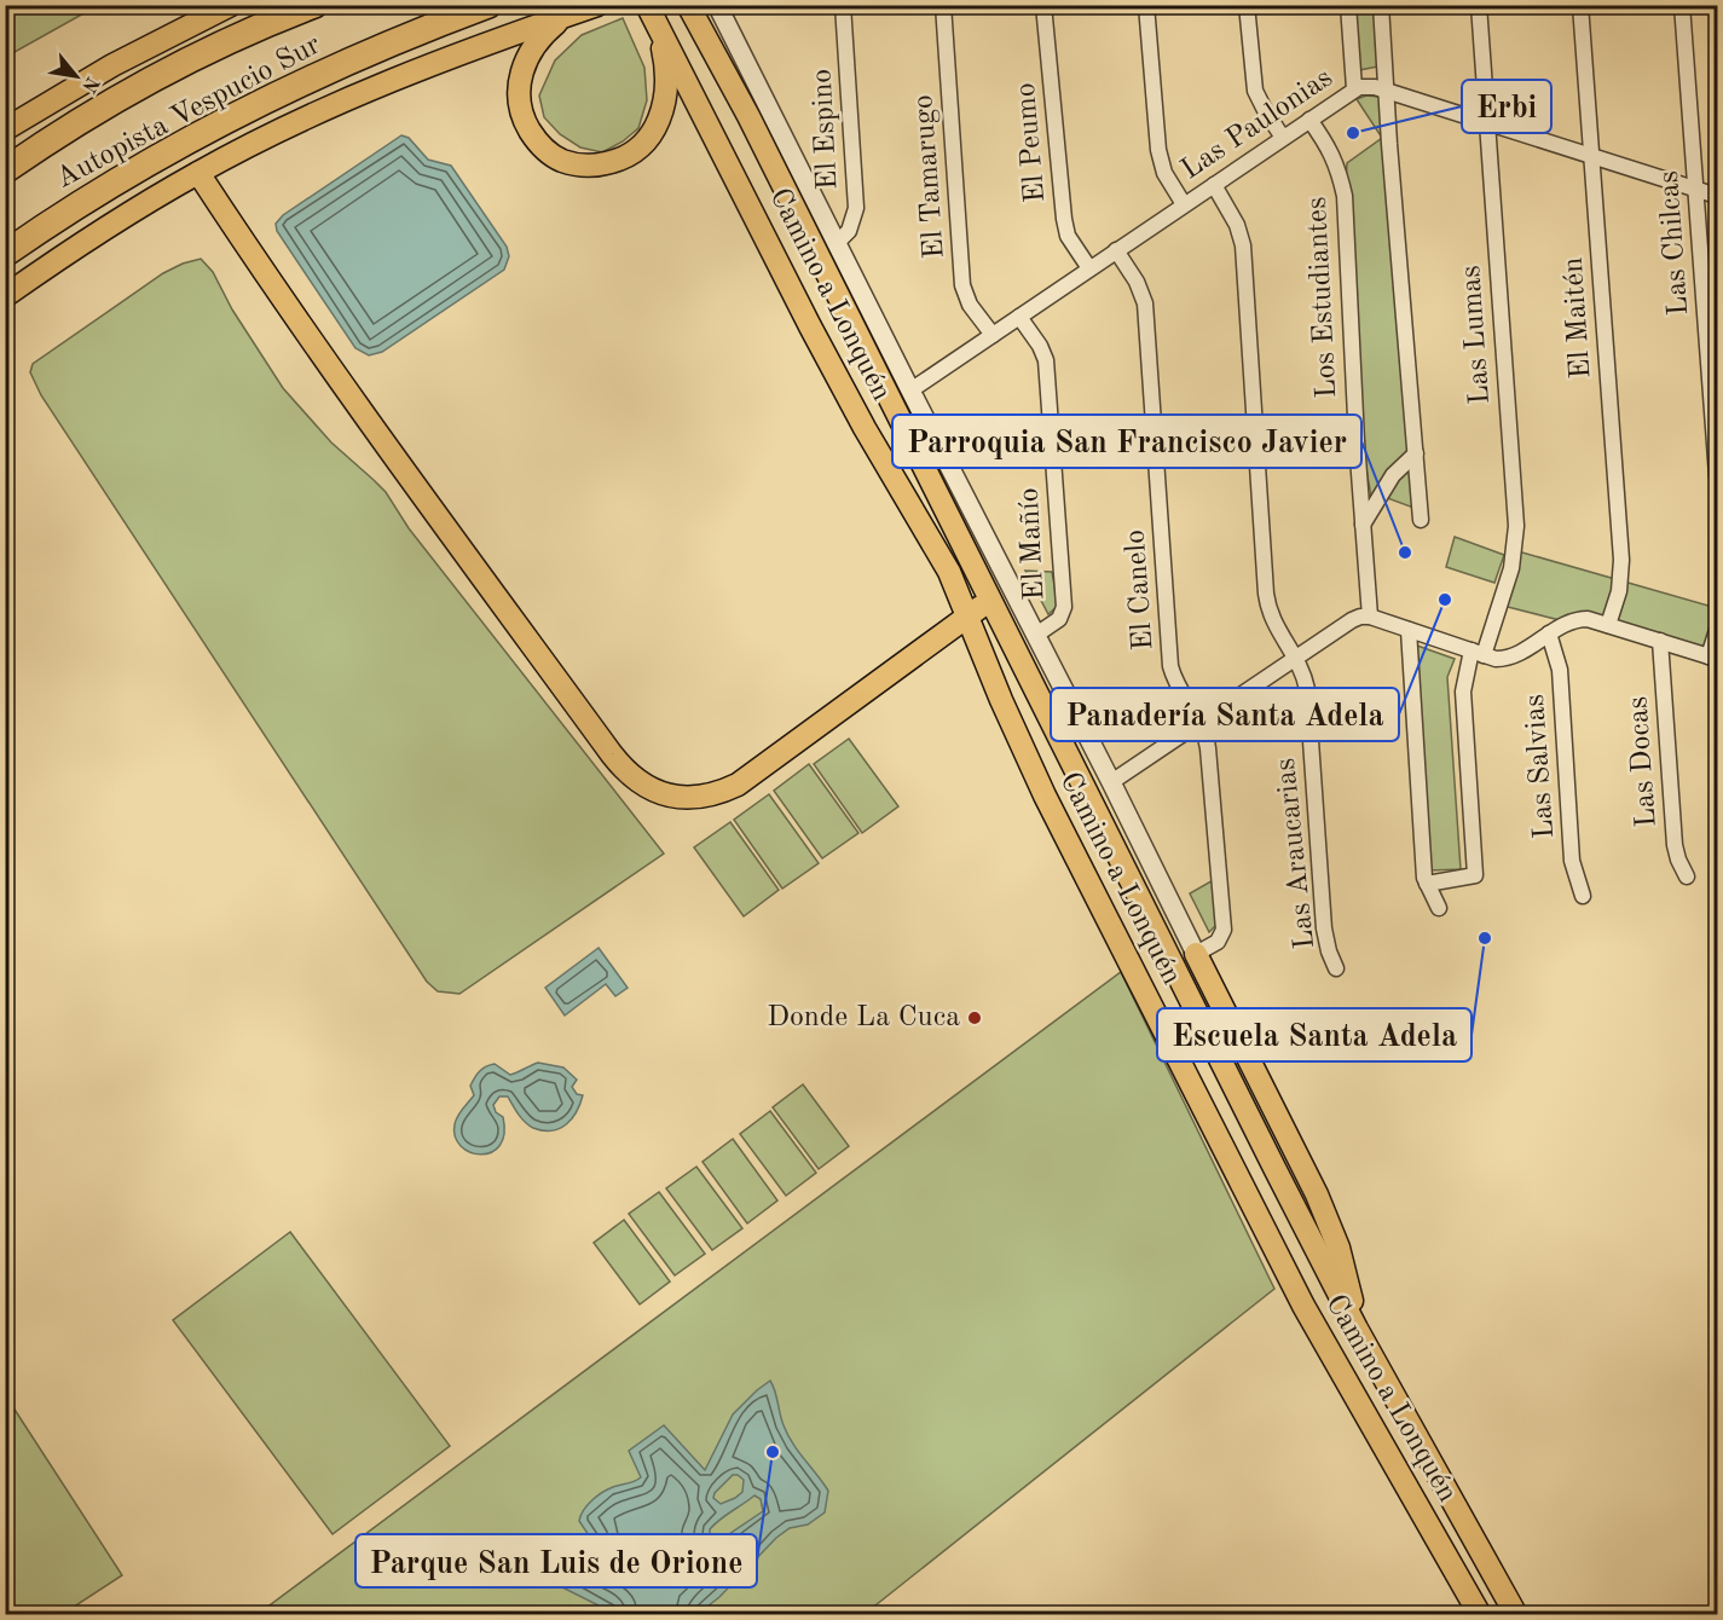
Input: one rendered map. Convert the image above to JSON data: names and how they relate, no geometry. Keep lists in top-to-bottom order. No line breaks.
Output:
{"streets":{"highway":["Autopista Vespucio Sur"],"main road":["Camino a Lonquén"],"street":["Las Paulonias","El Espino","El Peumo","El Tamarugo","Las Chilcas","Los Estudiantes","El Maitén","Las Lumas","El Mañío","El Canelo","Las Docas","Las Salvias","Las Araucarias"]},"crossings":[["Las Paulonias","El Peumo"],["Las Paulonias","El Tamarugo"],["Las Paulonias","Las Chilcas"],["Las Paulonias","Camino a Lonquén"],["Las Paulonias","Los Estudiantes"],["Las Paulonias","El Maitén"],["Las Paulonias","Las Lumas"],["Las Paulonias","El Mañío"],["Las Paulonias","El Canelo"],["Las Paulonias","Las Araucarias"],["El Espino","Camino a Lonquén"],["Camino a Lonquén","El Mañío"],["Camino a Lonquén","El Canelo"]],"places":["Erbi","Parroquia San Francisco Javier","Panadería Santa Adela","Escuela Santa Adela","Donde La Cuca","Parque San Luis de Orione"],"north":"bottom right"}
